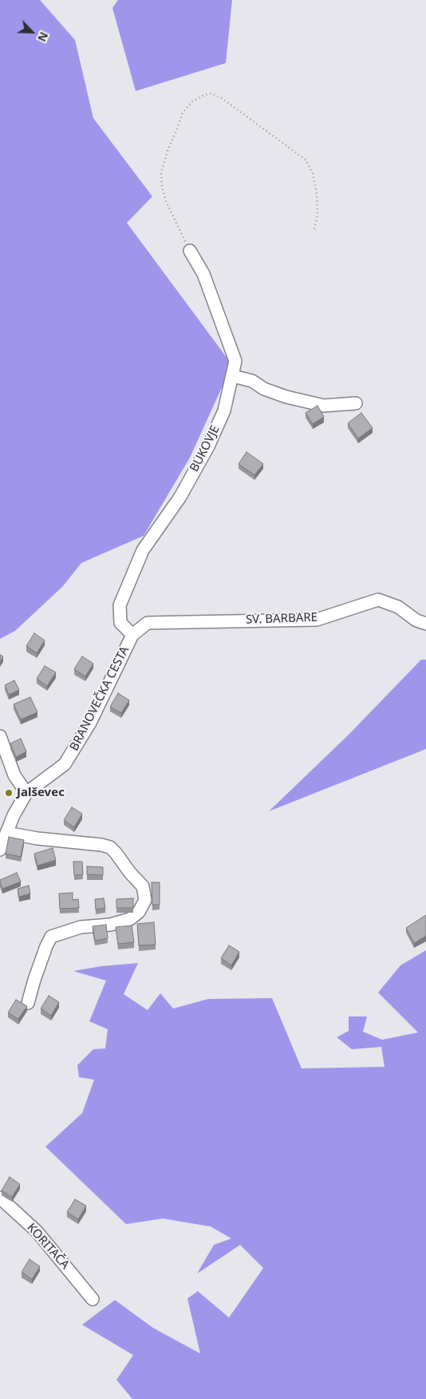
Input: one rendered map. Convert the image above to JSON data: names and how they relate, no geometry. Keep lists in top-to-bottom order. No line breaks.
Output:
{"streets":{"street":["BUKOVJE","SV. BARBARE","BRANOVEČKA CESTA","KORITAČA"]},"crossings":[["BUKOVJE","SV. BARBARE"],["BUKOVJE","BRANOVEČKA CESTA"],["SV. BARBARE","BRANOVEČKA CESTA"]],"places":["Jalševec"],"north":"bottom right"}
